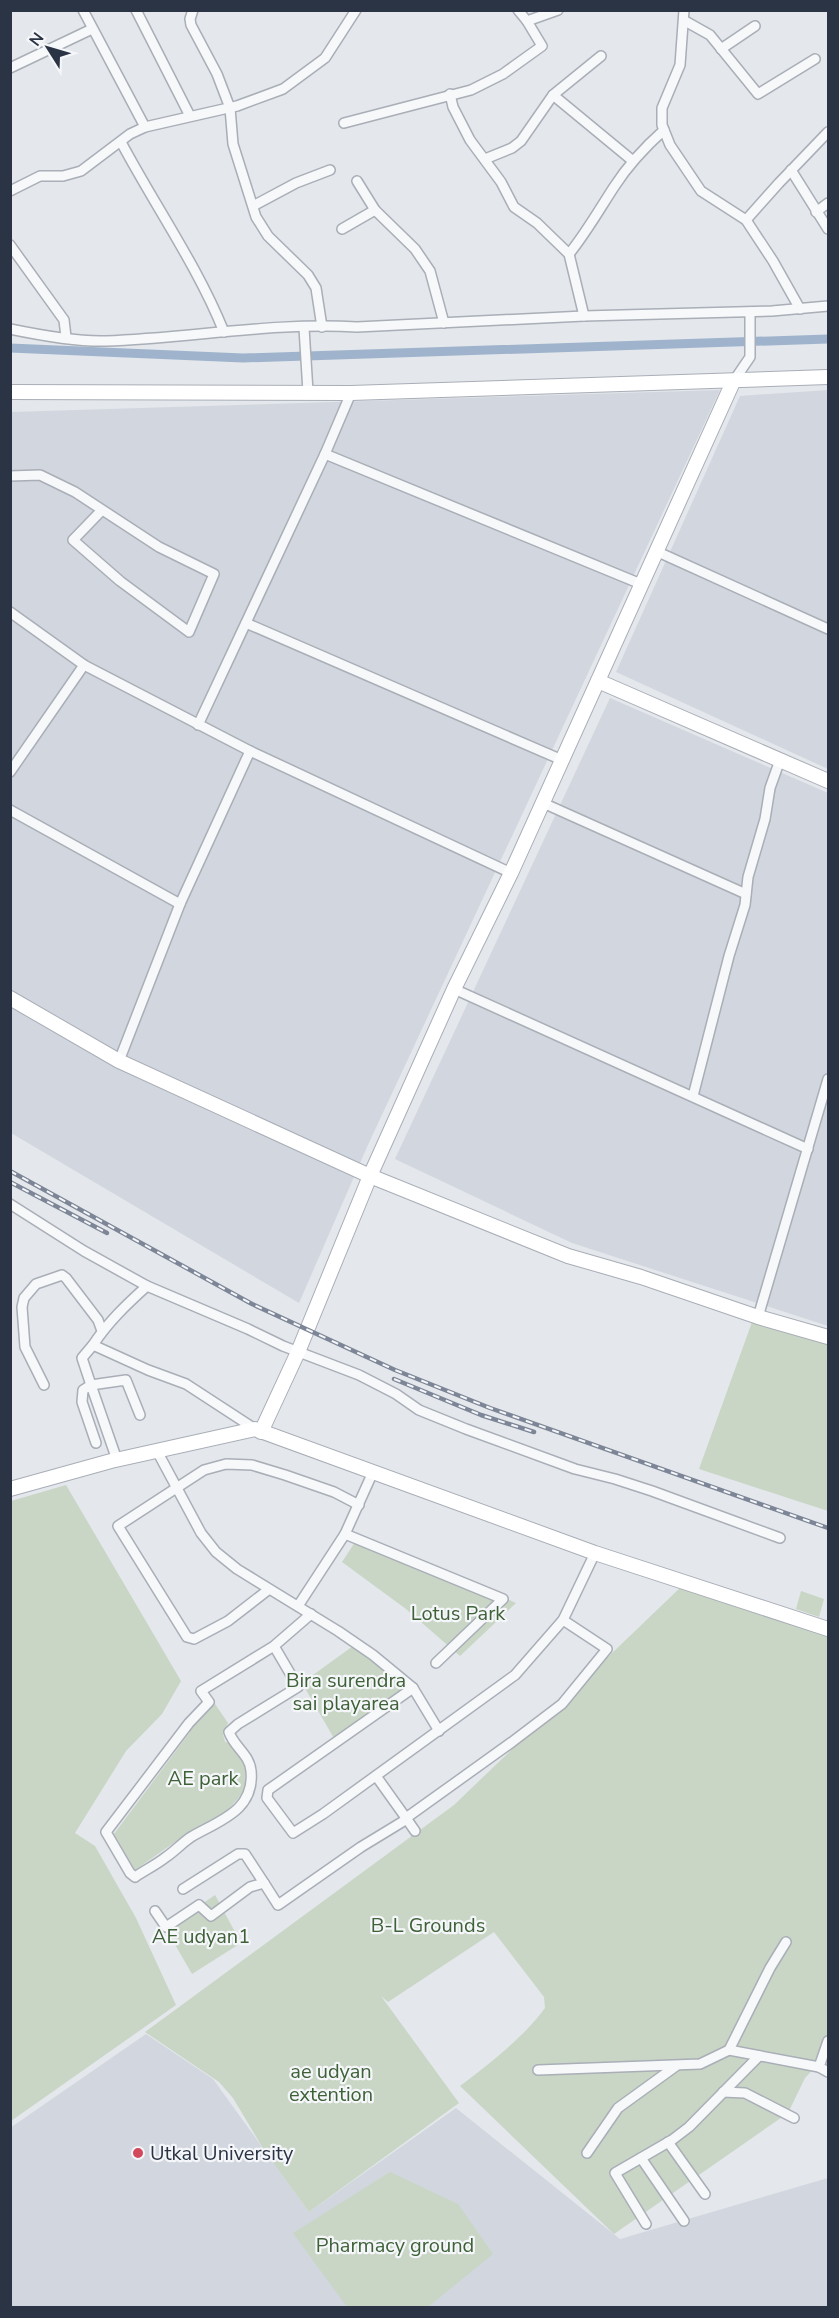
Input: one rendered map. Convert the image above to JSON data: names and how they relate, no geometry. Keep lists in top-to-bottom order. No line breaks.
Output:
{"parks":["Lotus Park","Bira surendra sai playarea","AE park","B-L Grounds","AE udyan1","ae udyan extention","Pharmacy ground"],"places":["Utkal University"],"north":"top left"}
